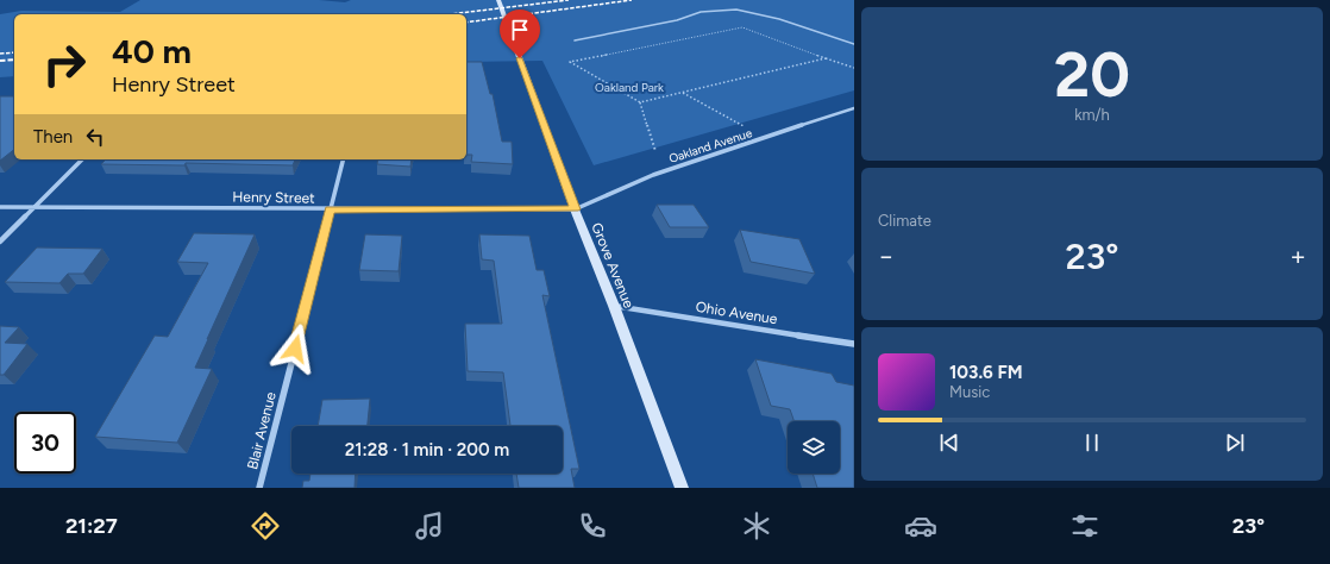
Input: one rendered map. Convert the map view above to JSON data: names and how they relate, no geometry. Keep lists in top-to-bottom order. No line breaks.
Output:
{"streets":{"street":["Oakland Avenue","Henry Street","Grove Avenue","Ohio Avenue","Blair Avenue"]},"crossings":[["Oakland Avenue","Henry Street"],["Oakland Avenue","Grove Avenue"],["Henry Street","Grove Avenue"],["Henry Street","Blair Avenue"],["Grove Avenue","Ohio Avenue"]],"parks":["Oakland Park"],"page":{"tile":[["20","km/h"],"Climate"],"turn":["40 m","Henry Street"],"then":"Then","heat":["−","23°","+"],"song":["103.6 FM","Music"],"limit":"30","trip":"21:28 · 1 min · 200 m","tabs":["21:27","23°"]}}
